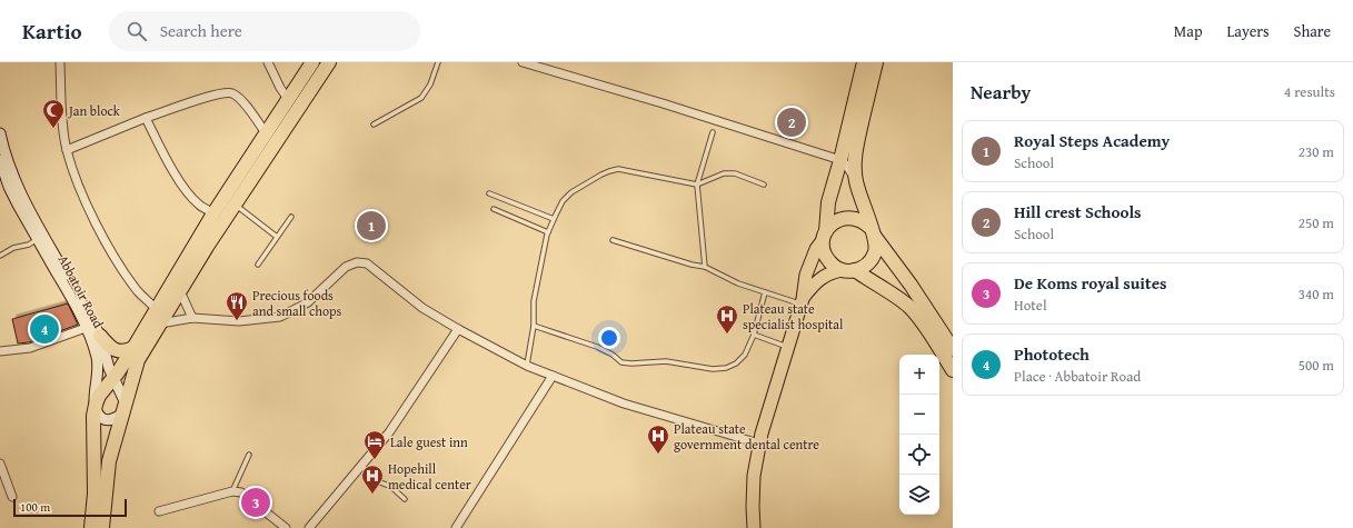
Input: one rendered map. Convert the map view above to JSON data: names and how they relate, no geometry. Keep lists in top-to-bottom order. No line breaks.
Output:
{"streets":{"street":["Abbatoir Road"]},"places":{"mosque":["Jan block"],"restaurant":["Precious foods and small chops"],"hospital":["Plateau state specialist hospital","Plateau state government dental centre","Hopehill medical center"],"hotel":["Lale guest inn"]},"scale_bar":"100 m","page":{"header":"Kartio","search":"Search here","nav":["Map","Layers","Share"],"heading":["Nearby","4 results"],"pins":["2","1","4","3"],"list":[{"mark":"1","name":"Royal Steps Academy","note":"School","value":"230 m"},{"mark":"2","name":"Hill crest Schools","note":"School","value":"250 m"},{"mark":"3","name":"De Koms royal suites","note":"Hotel","value":"340 m"},{"mark":"4","name":"Phototech","note":"Place · Abbatoir Road","value":"500 m"}],"map_buttons":["+","−"],"scale":"100 m"}}
